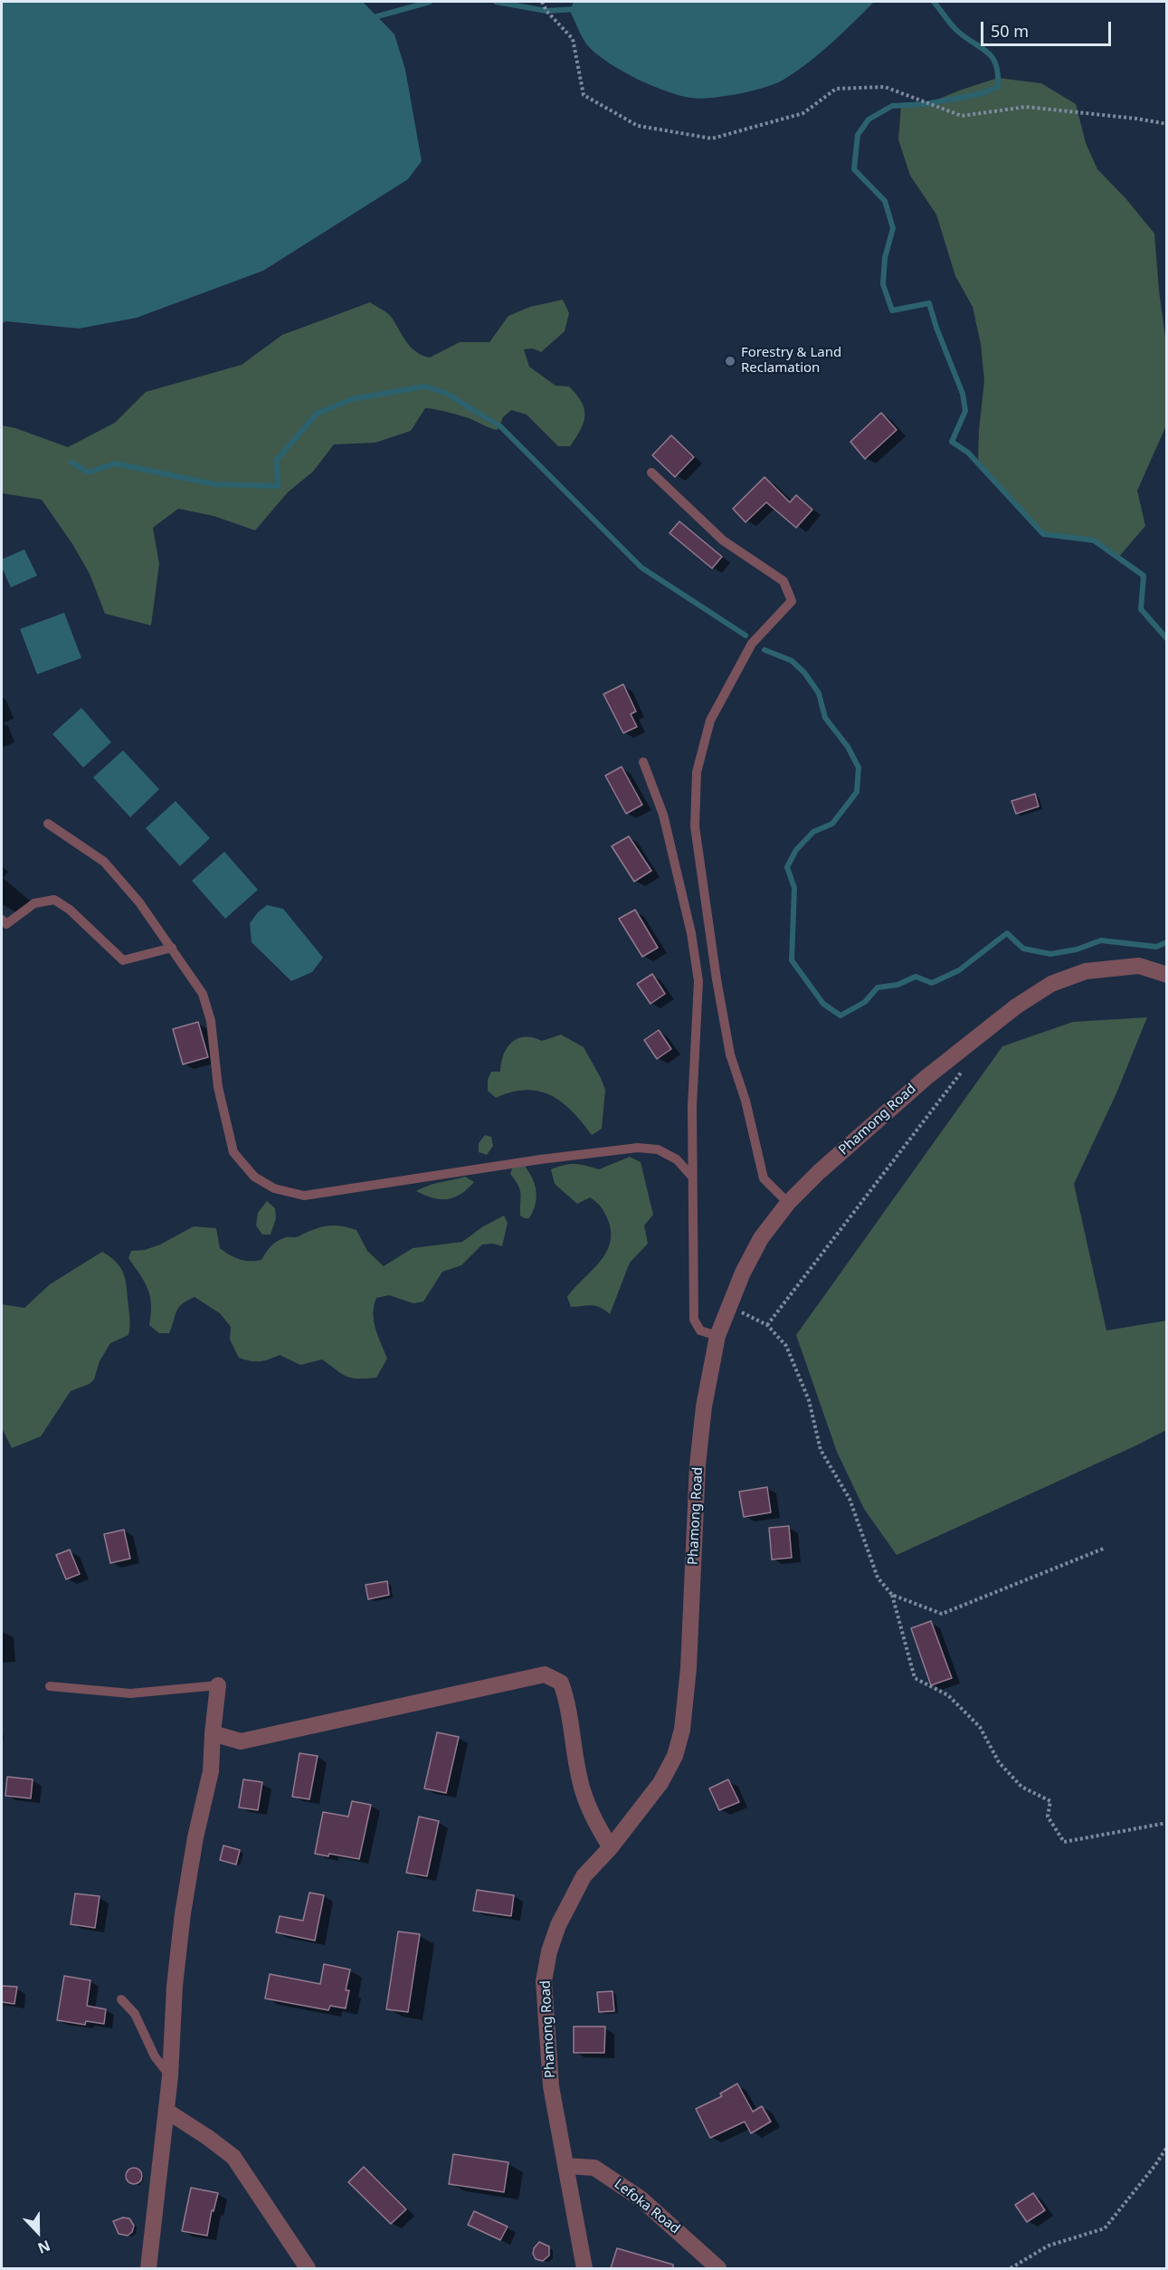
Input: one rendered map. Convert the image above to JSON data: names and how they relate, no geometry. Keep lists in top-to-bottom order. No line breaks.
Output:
{"streets":{"street":["Phamong Road","Lefoka Road"]},"crossings":[["Phamong Road","Lefoka Road"]],"places":["Forestry & Land Reclamation"],"scale_bar":"50 m","north":"bottom"}
